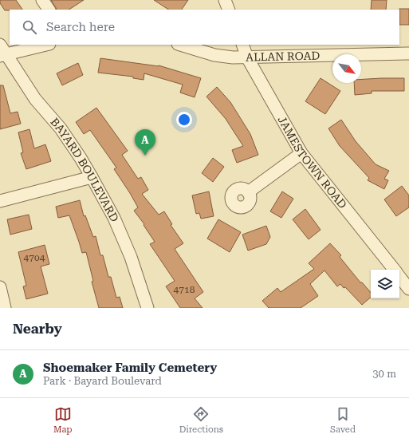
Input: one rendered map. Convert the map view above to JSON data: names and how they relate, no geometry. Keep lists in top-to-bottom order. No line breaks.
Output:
{"streets":{"street":["ALLAN ROAD","JAMESTOWN ROAD","BAYARD BOULEVARD"]},"crossings":[["ALLAN ROAD","JAMESTOWN ROAD"]],"house_numbers":["4704","4718"],"north":"bottom right","page":{"search":"Search here","pins":"A","heading":"Nearby","list":[{"mark":"A","name":"Shoemaker Family Cemetery","note":"Park · Bayard Boulevard","value":"30 m"}],"nav":["Map","Directions","Saved"]}}
